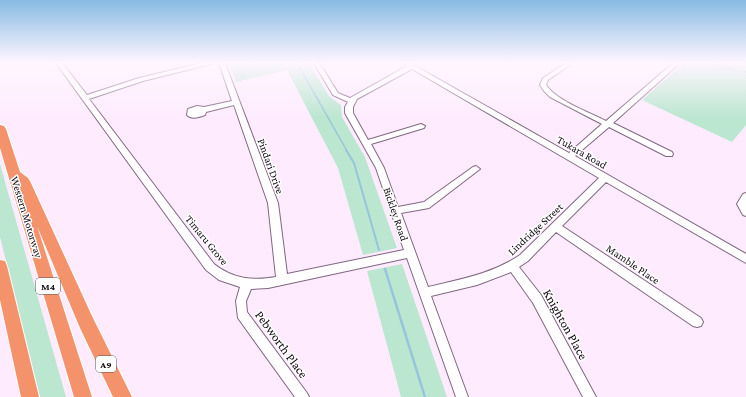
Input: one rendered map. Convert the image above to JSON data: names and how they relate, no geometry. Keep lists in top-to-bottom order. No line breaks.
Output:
{"streets":{"highway":["Western Motorway","M4","A9"],"street":["Tukara Road","Pindari Drive","Bickley Road","Lindridge Street","Timaru Grove","Mamble Place","Knighton Place","Pebworth Place"]},"crossings":[["Tukara Road","Lindridge Street"],["Pindari Drive","Timaru Grove"],["Bickley Road","Lindridge Street"],["Bickley Road","Timaru Grove"],["Western Motorway","A9"],["Lindridge Street","Mamble Place"],["Lindridge Street","Knighton Place"],["Timaru Grove","Pebworth Place"]]}
